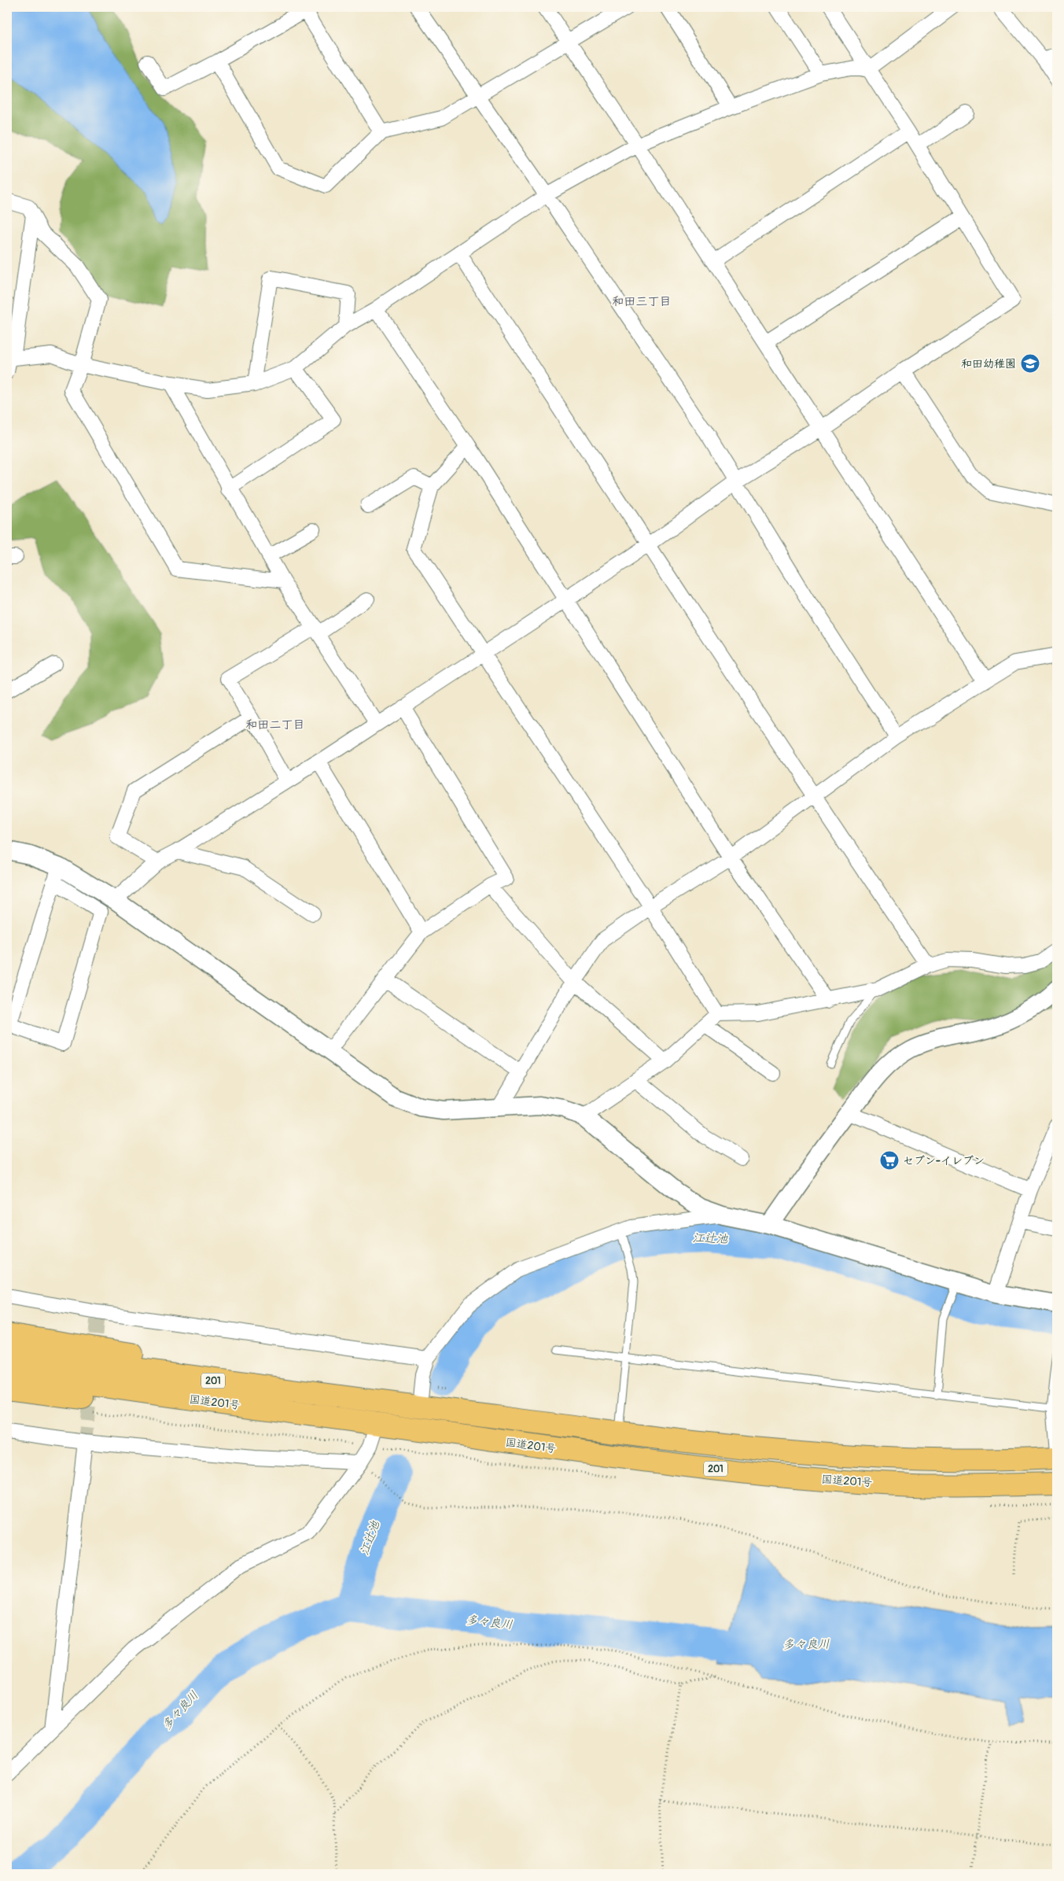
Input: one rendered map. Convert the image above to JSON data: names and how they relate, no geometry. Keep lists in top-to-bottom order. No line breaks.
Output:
{"streets":{"highway":["201","国道201号"]},"crossings":[["201","国道201号"]],"districts":["和田三丁目","和田二丁目"],"water":["江辻池","多々良川"],"places":{"school or university":["和田幼稚園"],"supermarket":["セブン-イレブン"]}}
